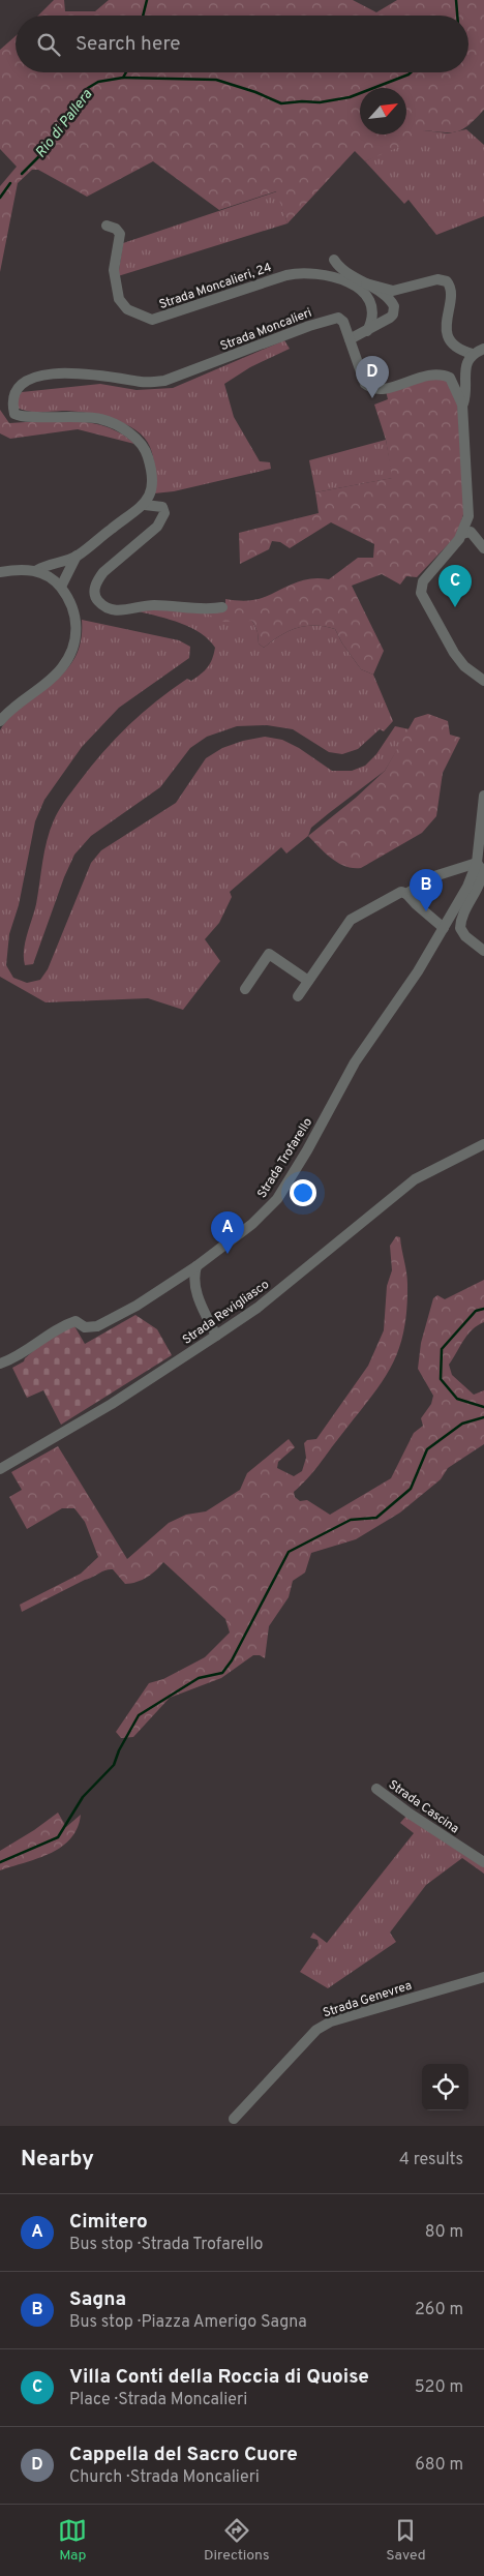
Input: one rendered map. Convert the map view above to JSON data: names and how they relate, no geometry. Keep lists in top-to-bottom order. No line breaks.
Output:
{"streets":{"street":["Strada Moncalieri, 24","Strada Moncalieri","Strada Trofarello","Strada Revigliasco","Strada Cascina","Strada Genevrea"]},"water":["Rio di Pallera"],"north":"top right","page":{"search":"Search here","pins":["D","C","B","A"],"heading":["Nearby","4 results"],"list":[{"mark":"A","name":"Cimitero","note":"Bus stop · Strada Trofarello","value":"80 m"},{"mark":"B","name":"Sagna","note":"Bus stop · Piazza Amerigo Sagna","value":"260 m"},{"mark":"C","name":"Villa Conti della Roccia di Quoise","note":"Place · Strada Moncalieri","value":"520 m"},{"mark":"D","name":"Cappella del Sacro Cuore","note":"Church · Strada Moncalieri","value":"680 m"}],"nav":["Map","Directions","Saved"]}}
